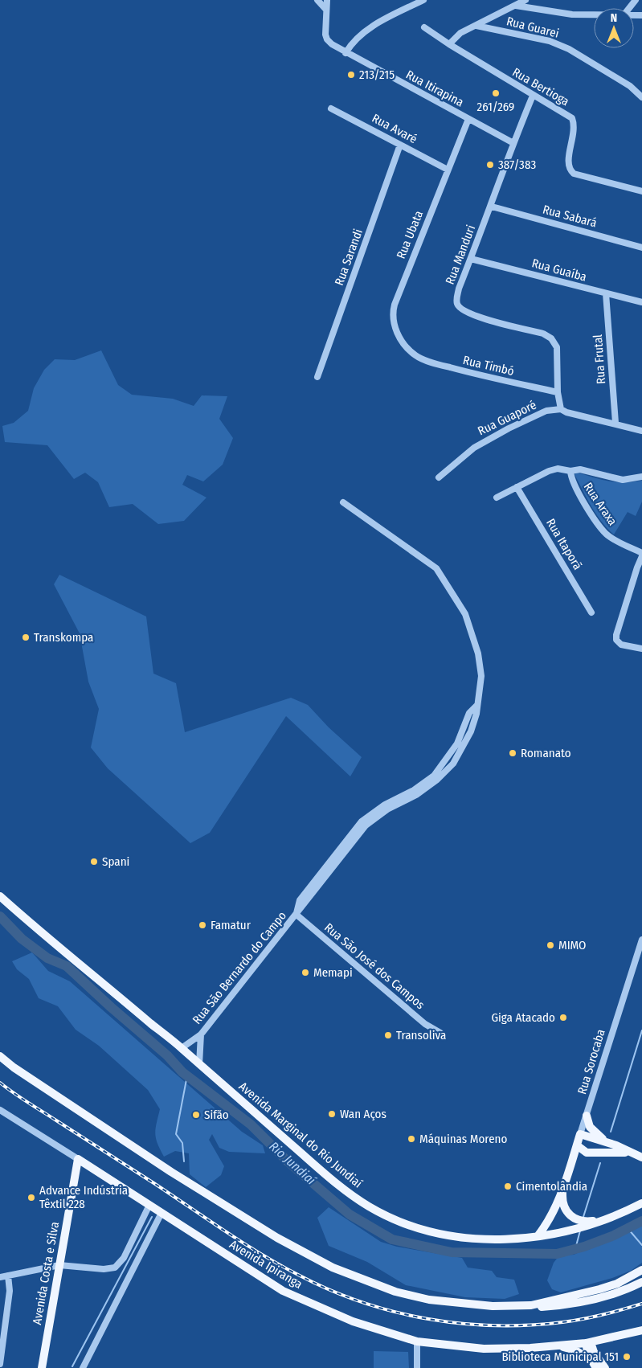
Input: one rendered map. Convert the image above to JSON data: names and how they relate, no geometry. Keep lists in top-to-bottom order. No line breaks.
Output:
{"streets":{"main road":["Rua Sorocaba","Avenida Marginal do Rio Jundiaí","Avenida Ipiranga","Avenida Costa e Silva"],"street":["Rua Guarei","Rua Bertioga","Rua Itirapina","Rua Avaré","Rua Sabará","Rua Ubata","Rua Manduri","Rua Sarandi","Rua Guaíba","Rua Frutal","Rua Timbó","Rua Guaporé","Rua Araxa","Rua Itaporã","Rua São José dos Campos","Rua São Bernardo do Campo"]},"crossings":[["Rua Bertioga","Rua Manduri"],["Rua Itirapina","Rua Ubata"],["Rua Itirapina","Rua Manduri"],["Rua Avaré","Rua Ubata"],["Rua Avaré","Rua Sarandi"],["Rua Sabará","Rua Manduri"],["Rua Ubata","Rua Timbó"],["Rua Manduri","Rua Guaíba"],["Rua Manduri","Rua Timbó"],["Rua Manduri","Rua Guaporé"],["Rua Guaíba","Rua Frutal"],["Rua Frutal","Rua Guaporé"],["Rua São José dos Campos","Rua São Bernardo do Campo"],["Rua São Bernardo do Campo","Avenida Marginal do Rio Jundiaí"],["Rua Sorocaba","Avenida Marginal do Rio Jundiaí"],["Avenida Ipiranga","Avenida Costa e Silva"]],"water":["Rio Jundiaí"],"places":["213/215","261/269","387/383","Transkompa","Romanato","Spani","Famatur","MIMO","Memapi","Giga Atacado","Transoliva","Wan Aços","Sifão","Máquinas Moreno","Cimentolândia","Advance Indústria Têxtil 228","Biblioteca Municipal 151"],"north":"top"}
